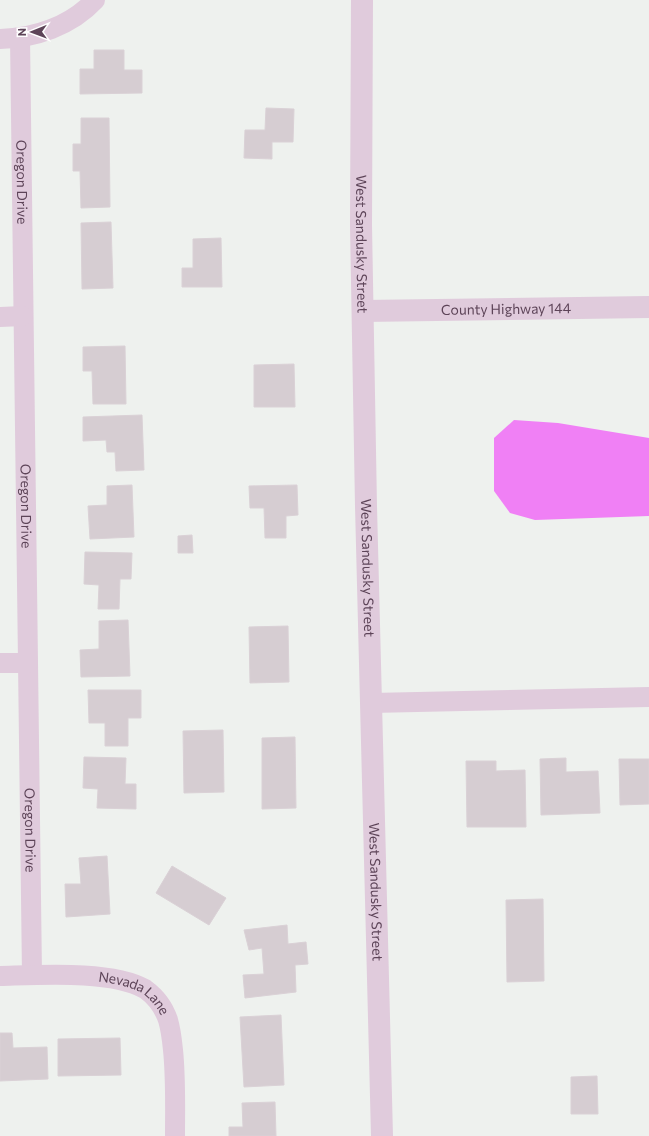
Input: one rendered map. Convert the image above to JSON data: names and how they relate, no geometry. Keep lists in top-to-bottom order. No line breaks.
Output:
{"streets":{"street":["Oregon Drive","West Sandusky Street","County Highway 144","Nevada Lane"]},"crossings":[["Oregon Drive","Nevada Lane"],["West Sandusky Street","County Highway 144"]],"north":"left"}
